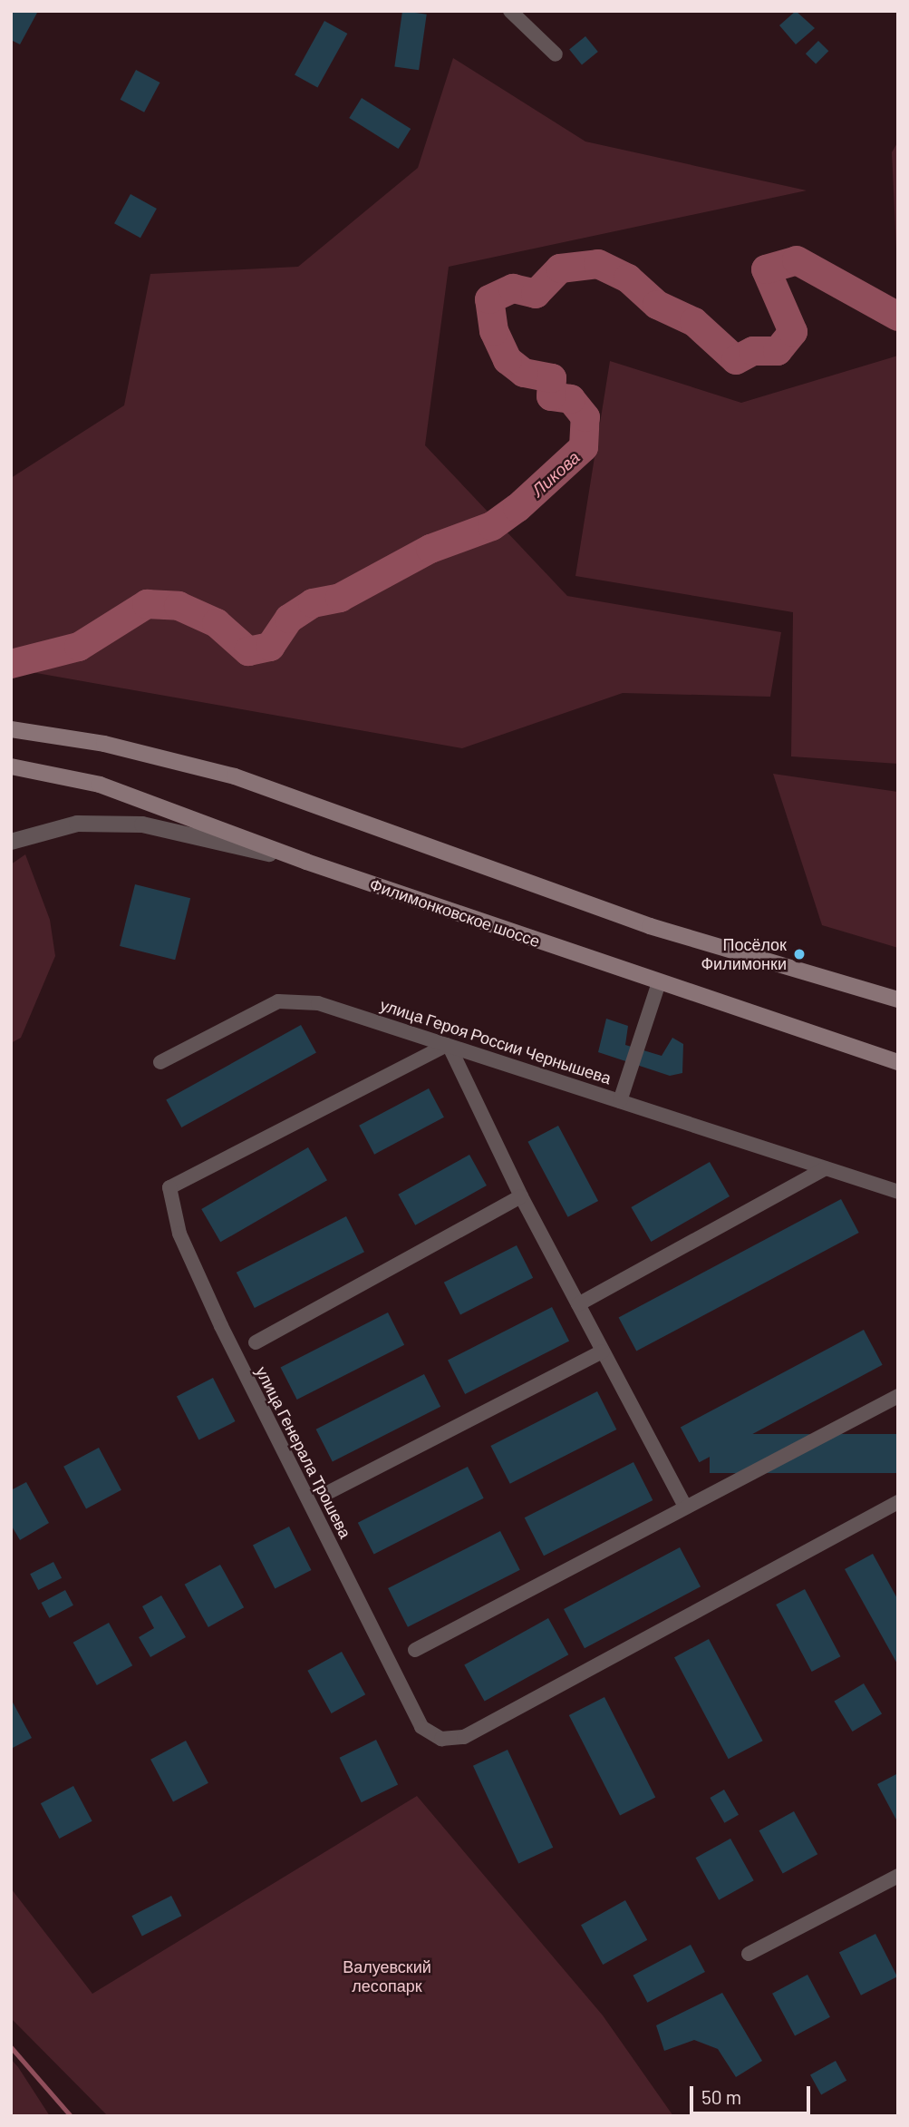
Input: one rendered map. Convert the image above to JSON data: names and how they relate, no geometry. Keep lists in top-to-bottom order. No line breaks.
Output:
{"streets":{"main road":["Филимонковское шоссе"],"street":["улица Героя России Чернышева","улица Генерала Трошева"]},"crossings":[["улица Героя России Чернышева","улица Генерала Трошева"]],"water":["Ликова"],"parks":["Валуевский лесопарк"],"places":["Посёлок Филимонки"],"scale_bar":"50 m"}
